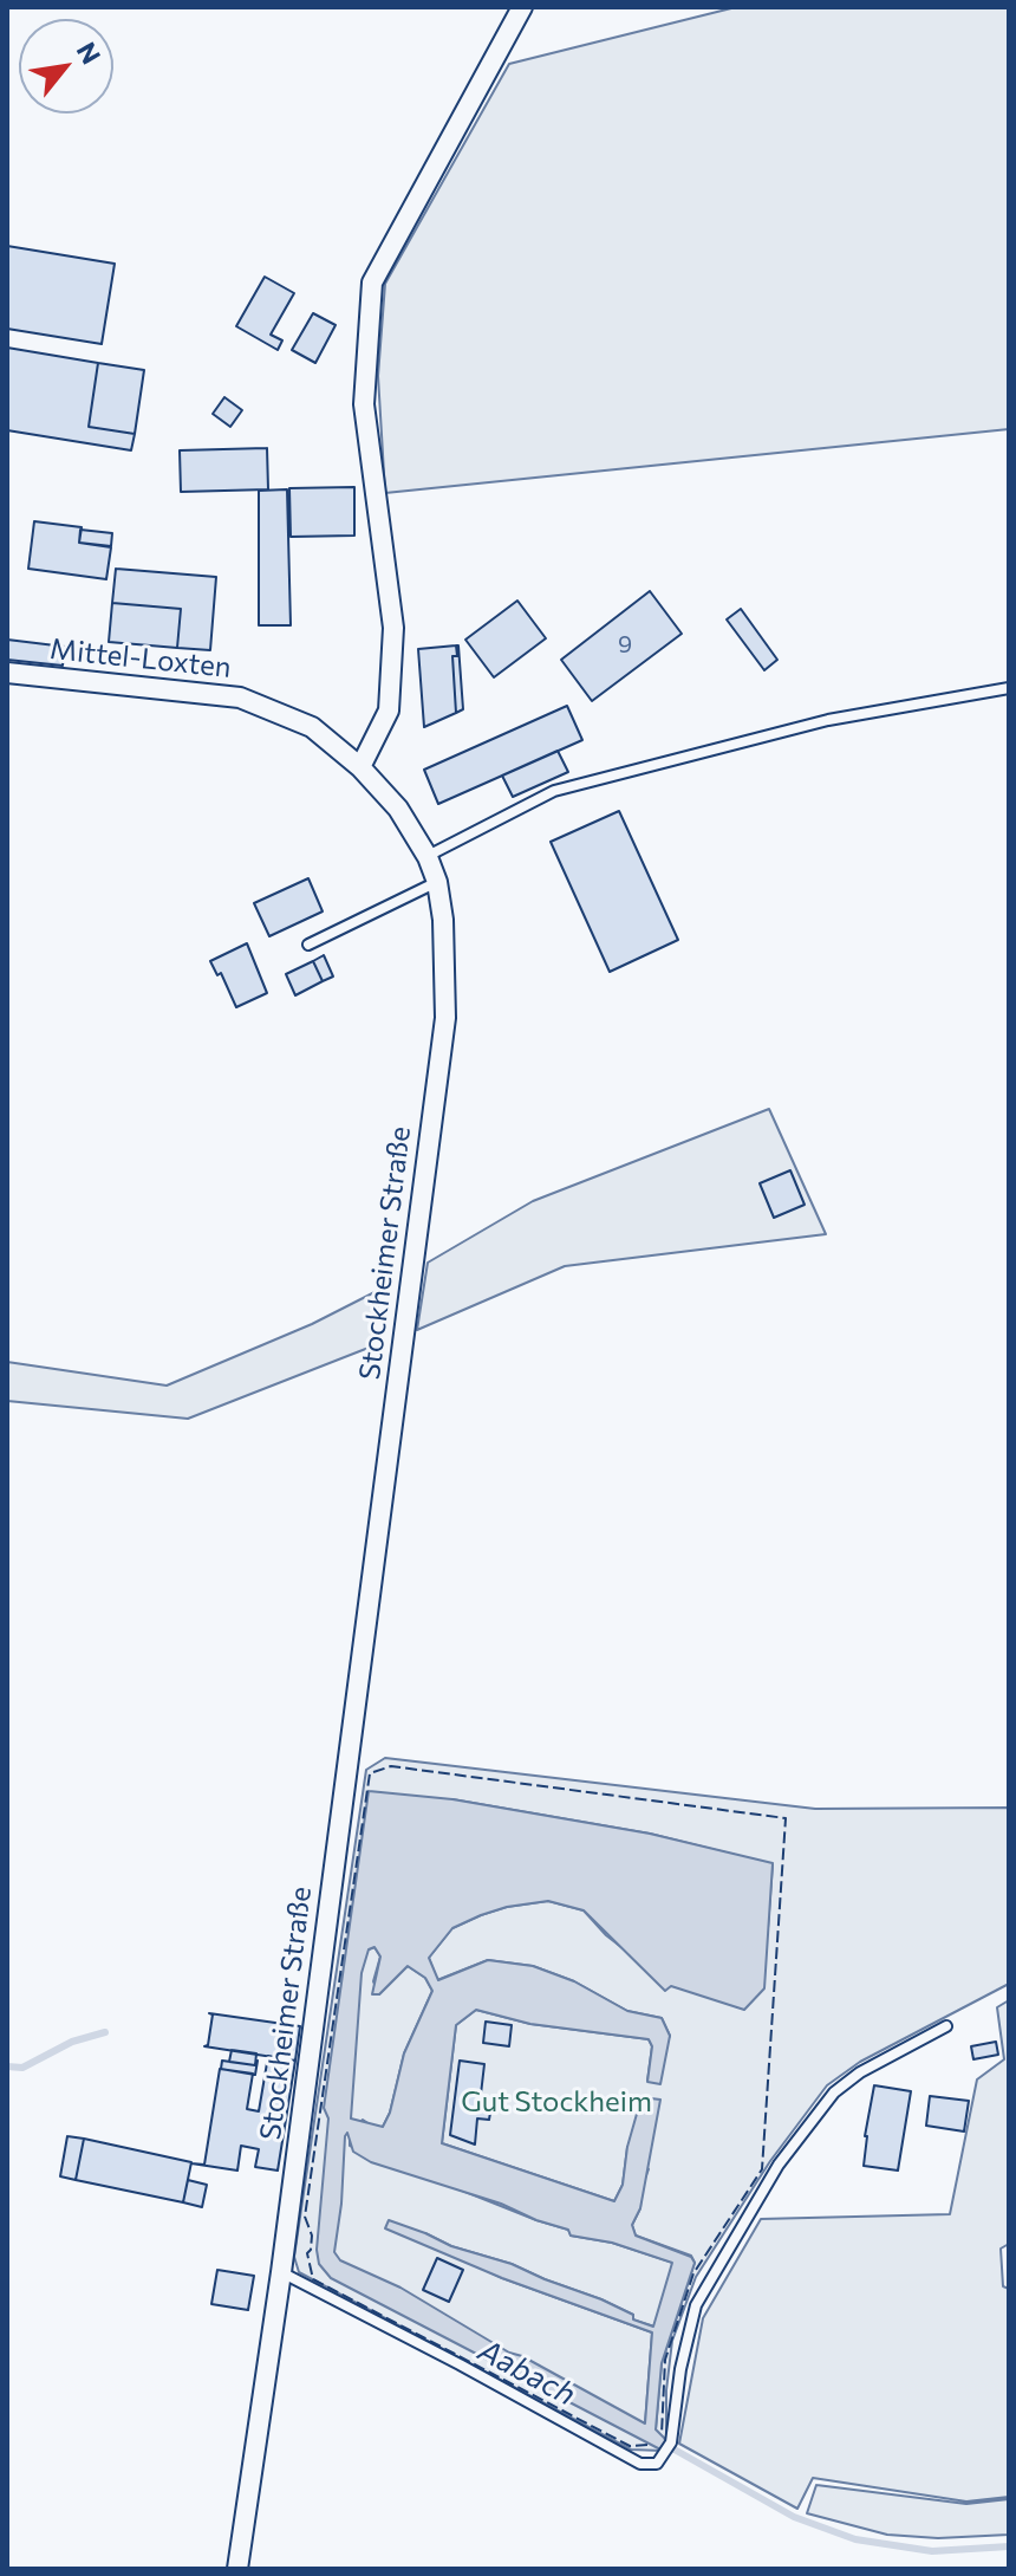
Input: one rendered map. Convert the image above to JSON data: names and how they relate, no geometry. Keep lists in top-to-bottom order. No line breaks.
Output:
{"streets":{"street":["Mittel-Loxten","Stockheimer Straße"]},"crossings":[["Mittel-Loxten","Stockheimer Straße"]],"water":["Aabach"],"parks":["Gut Stockheim"],"house_numbers":["9"],"north":"top right"}
